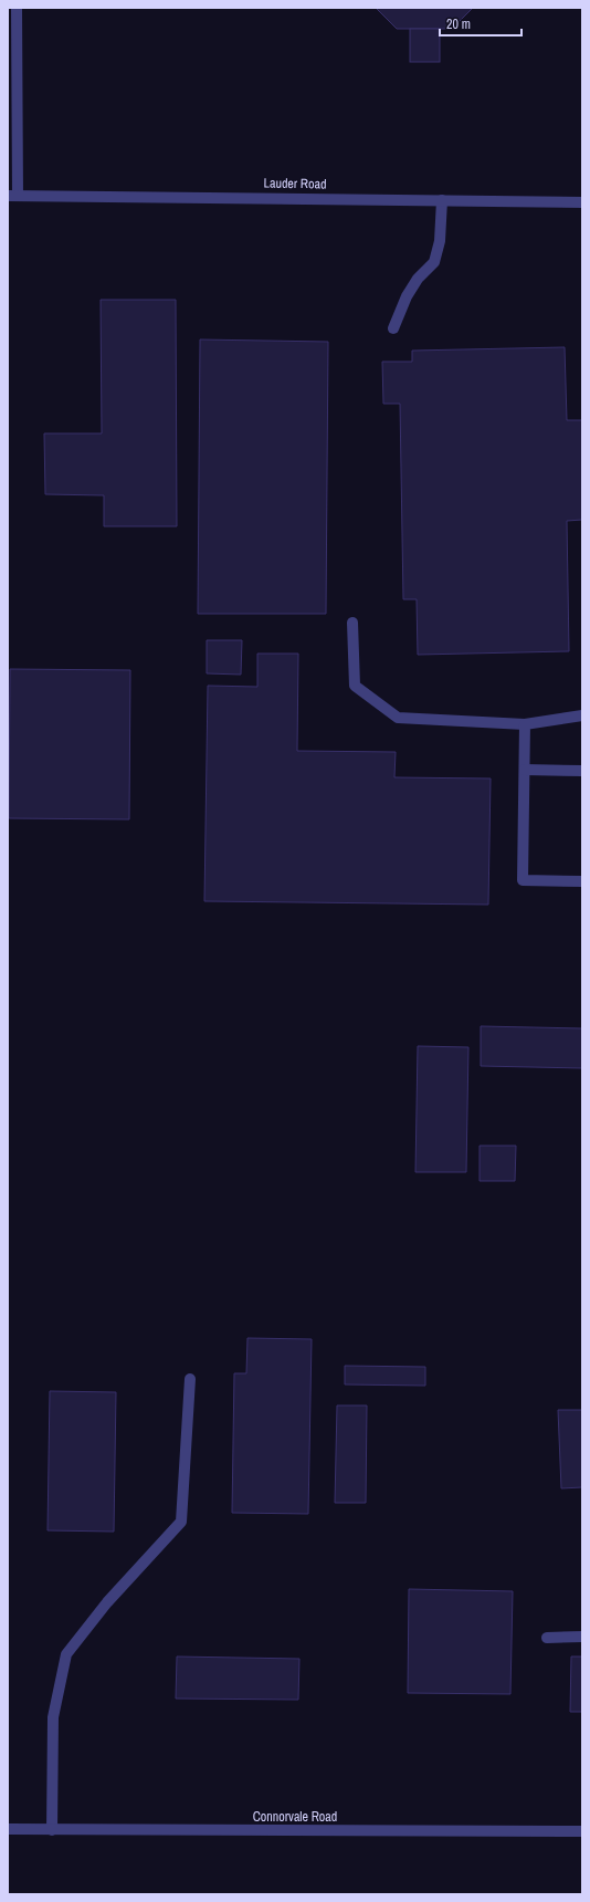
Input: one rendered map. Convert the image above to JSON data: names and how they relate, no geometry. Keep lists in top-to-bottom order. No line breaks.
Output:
{"streets":{"street":["Lauder Road","Connorvale Road"]},"scale_bar":"20 m"}
